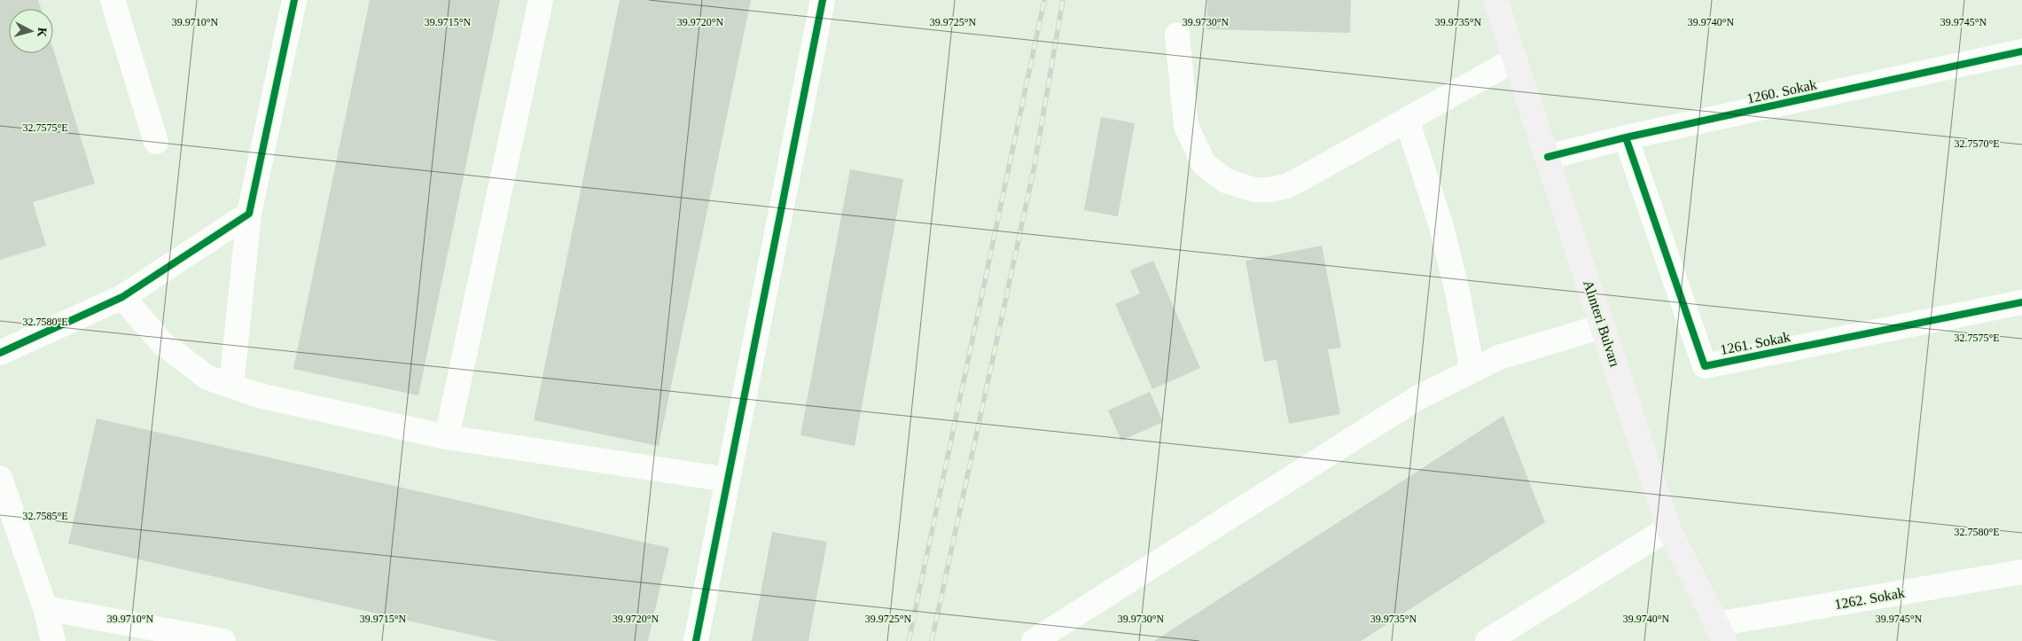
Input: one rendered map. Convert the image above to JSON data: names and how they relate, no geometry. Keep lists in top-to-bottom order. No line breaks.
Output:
{"streets":{"main road":["Alınteri Bulvarı"],"street":["1260. Sokak","1261. Sokak","1262. Sokak"]},"crossings":[["1260. Sokak","Alınteri Bulvarı"],["1260. Sokak","1261. Sokak"],["Alınteri Bulvarı","1262. Sokak"]],"north":"right","coordinates":["39.9710°N","39.9715°N","39.9720°N","39.9725°N","39.9730°N","39.9735°N","39.9740°N","39.9745°N","32.7575°E","32.7570°E","32.7580°E","32.7585°E"]}
